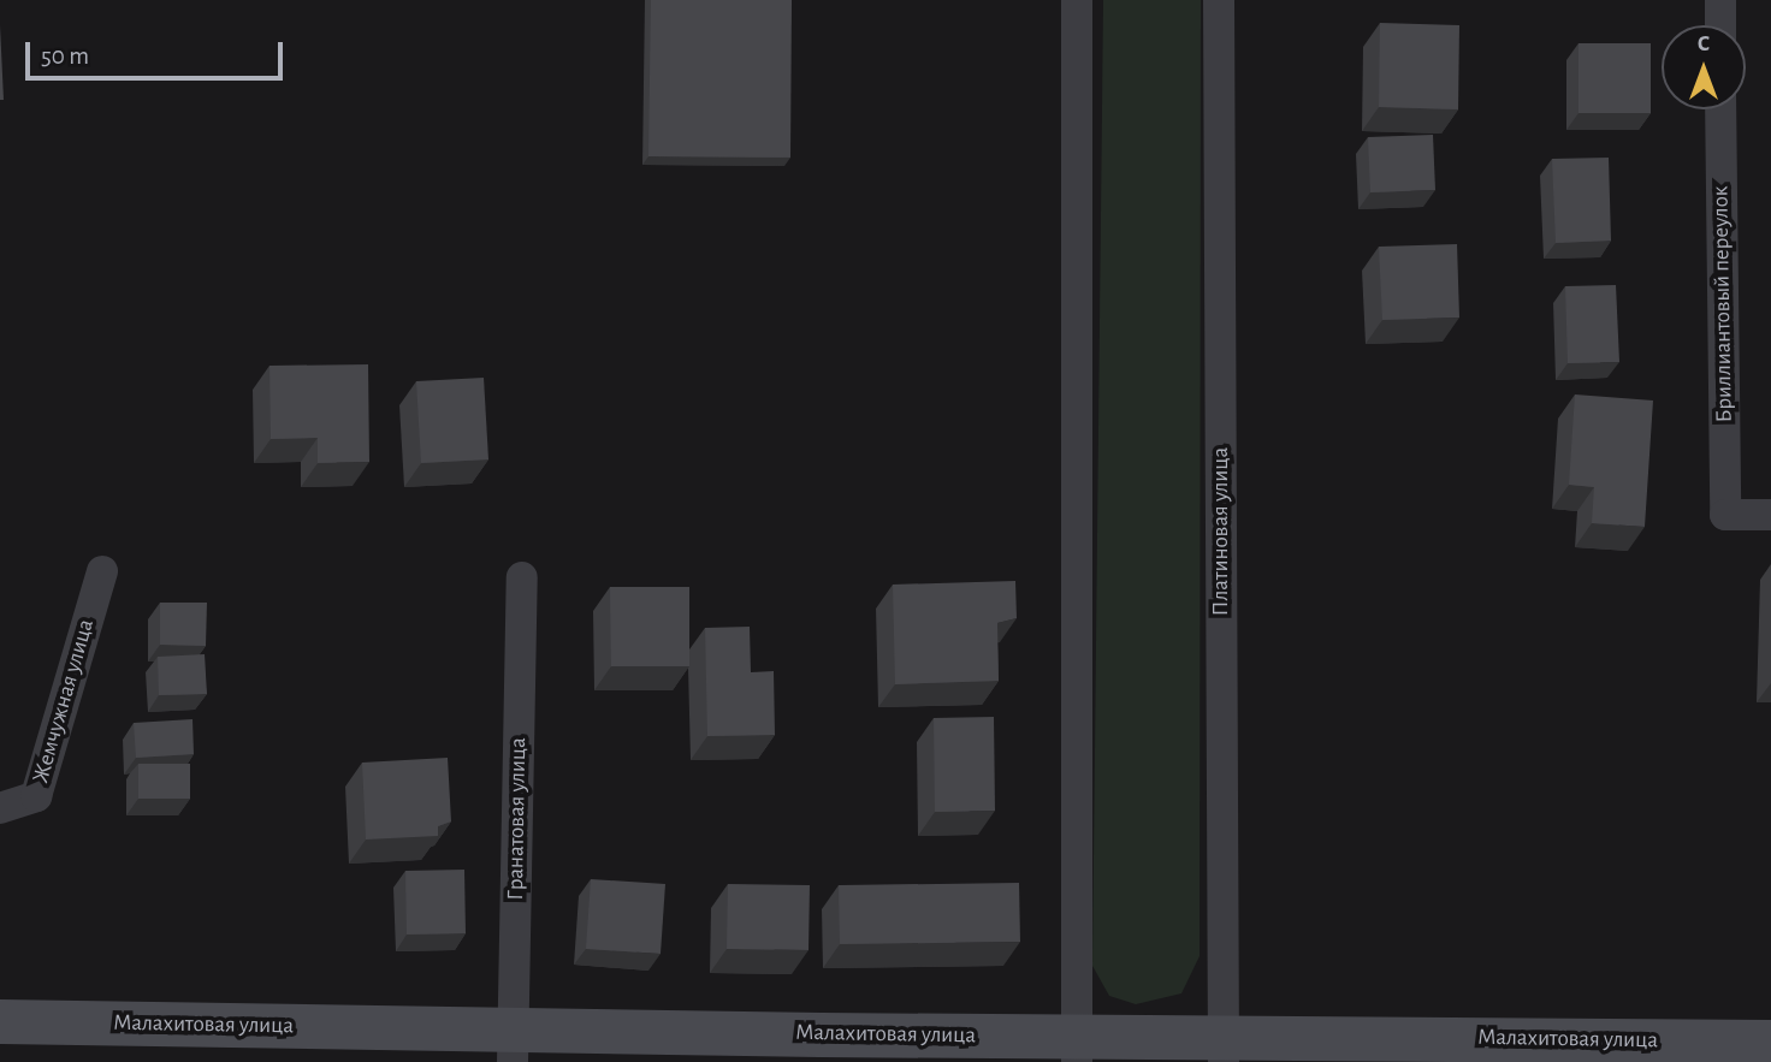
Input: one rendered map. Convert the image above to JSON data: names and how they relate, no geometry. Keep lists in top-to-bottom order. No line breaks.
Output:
{"streets":{"street":["Бриллиантовый переулок","Платиновая улица","Жемчужная улица","Гранатовая улица","Малахитовая улица"]},"crossings":[["Платиновая улица","Малахитовая улица"],["Гранатовая улица","Малахитовая улица"]],"scale_bar":"50 m","north":"top"}
